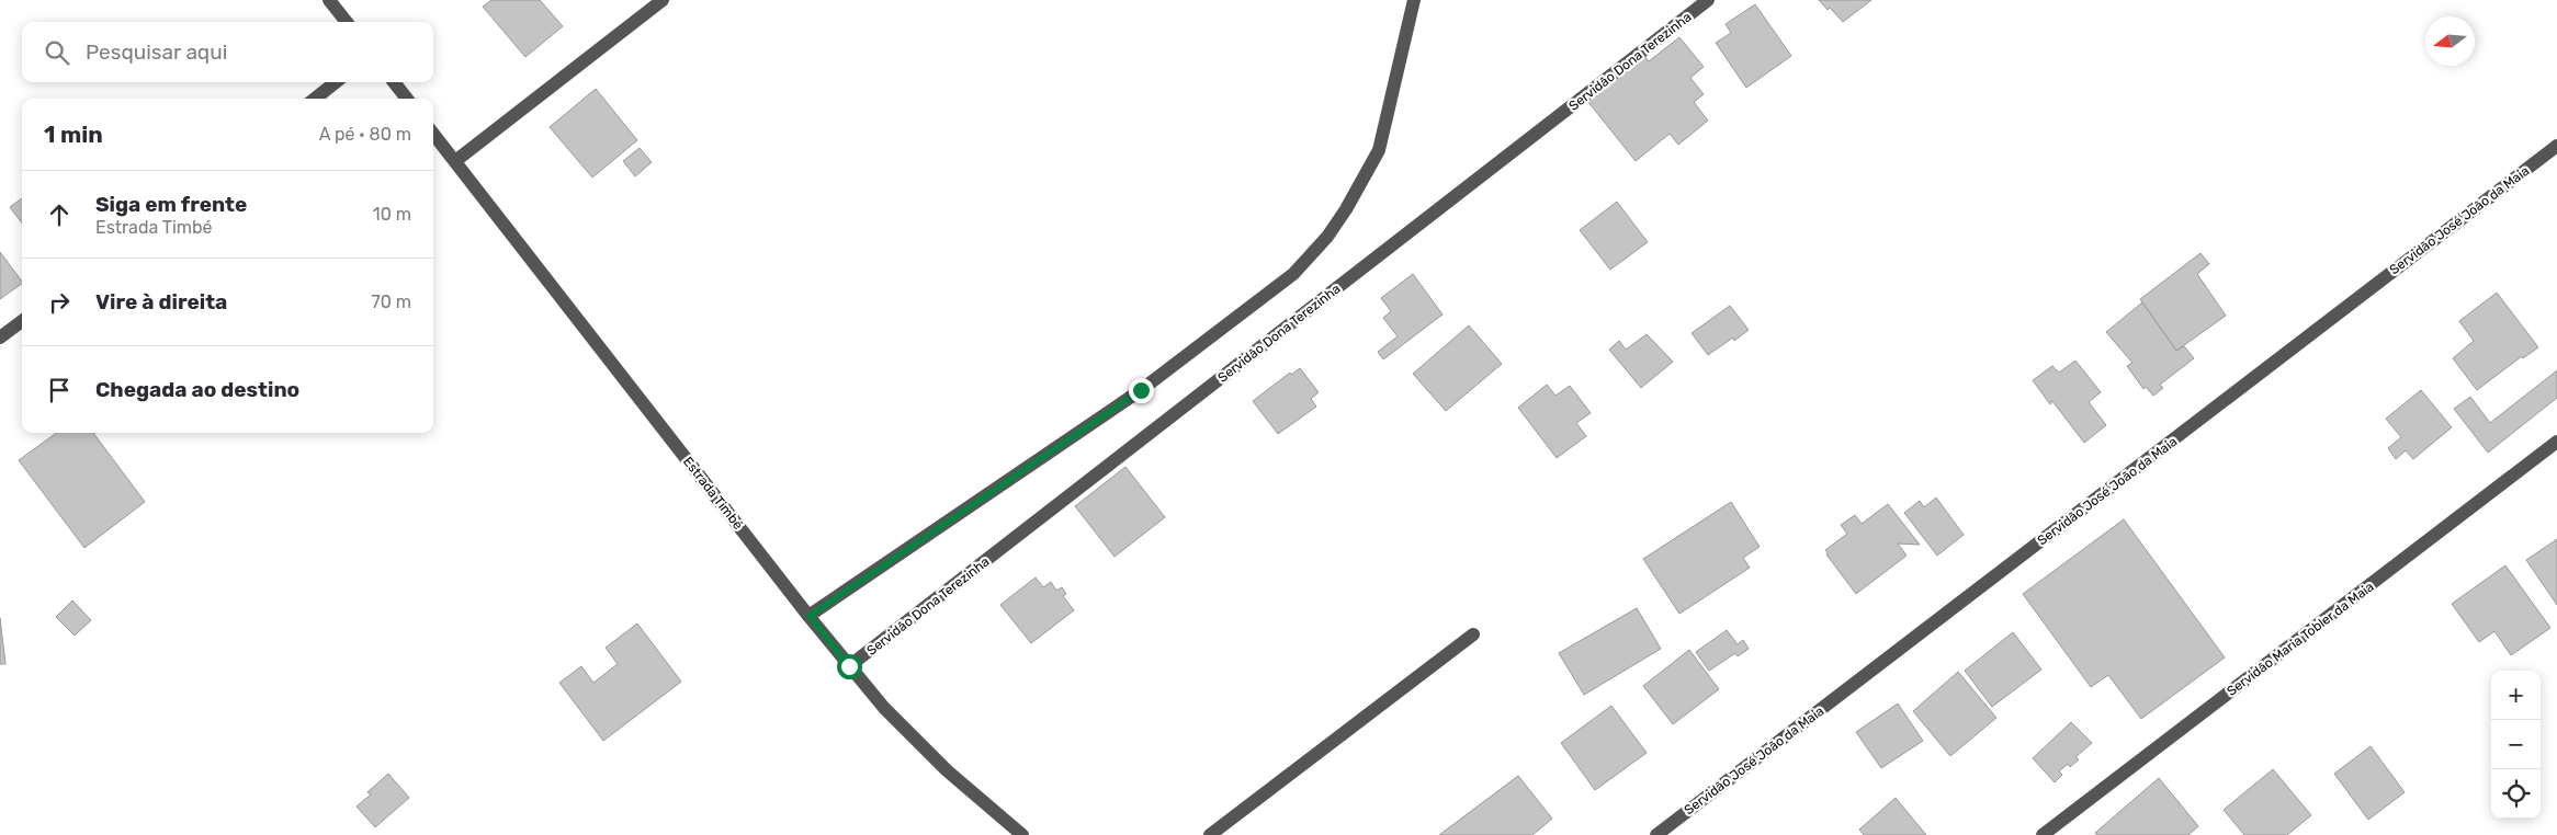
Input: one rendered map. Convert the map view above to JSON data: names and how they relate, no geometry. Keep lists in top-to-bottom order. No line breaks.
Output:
{"streets":{"street":["Servidão Dona Terezinha","Servidão José João da Maia","Estrada Timbé","Servidão Maria Tobler da Maia"]},"crossings":[["Servidão Dona Terezinha","Estrada Timbé"]],"north":"left","page":{"search":"Pesquisar aqui","heading":["1 min","A pé · 80 m"],"list":[["Siga em frente","Estrada Timbé","10 m"],["Vire à direita","70 m"],"Chegada ao destino"],"map_buttons":["+","−"]}}
